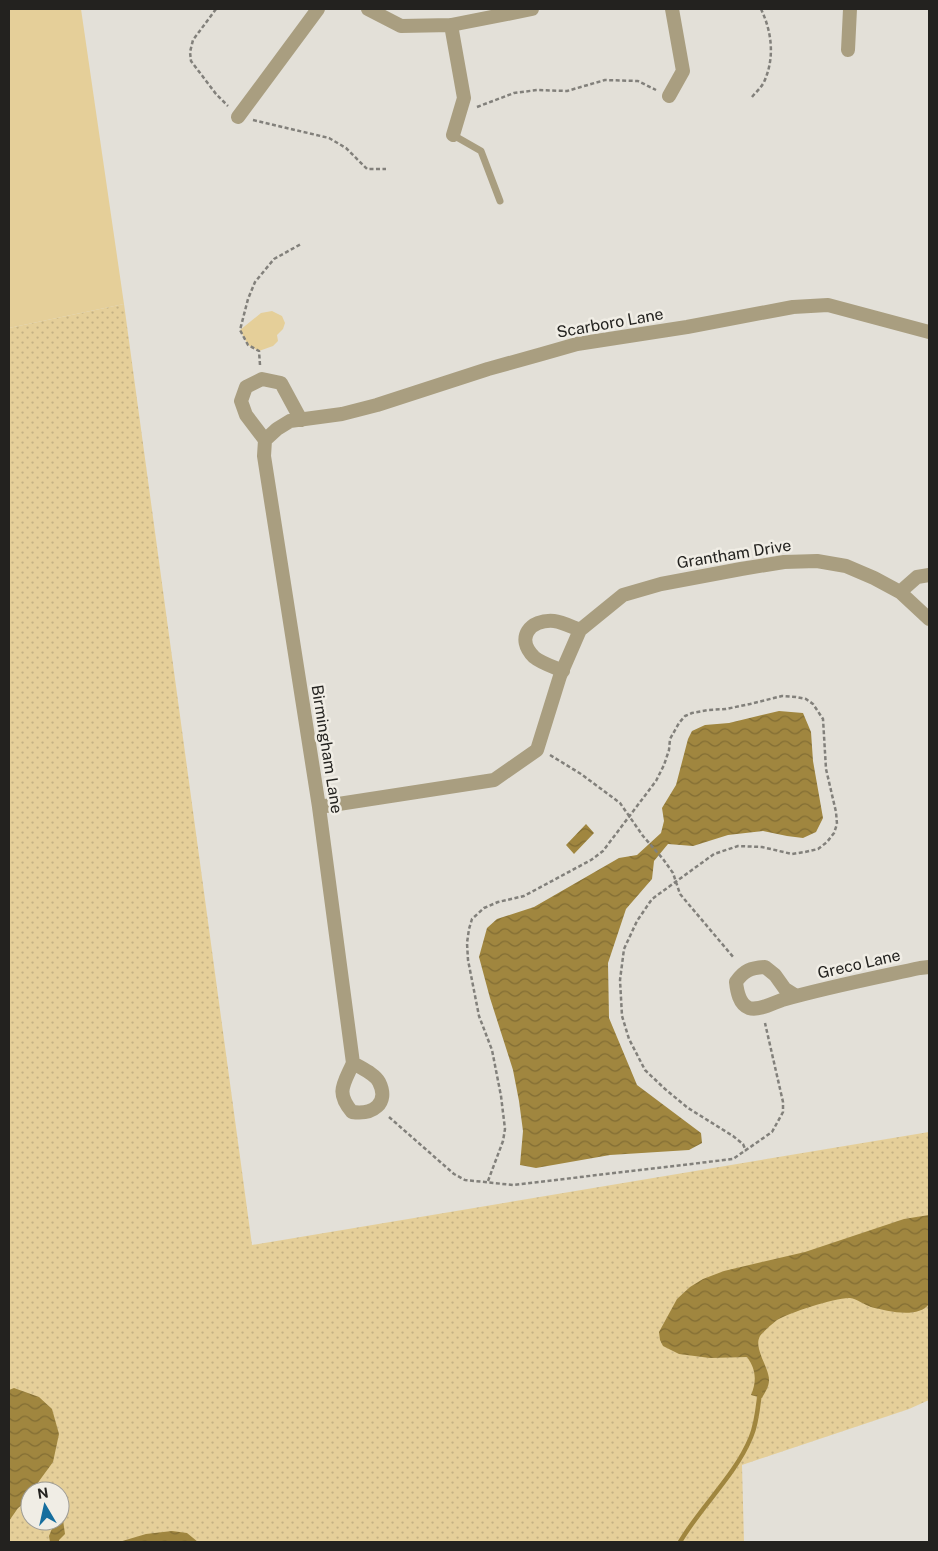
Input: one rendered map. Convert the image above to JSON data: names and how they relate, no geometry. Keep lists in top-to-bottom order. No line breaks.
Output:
{"streets":{"street":["Scarboro Lane","Grantham Drive","Birmingham Lane","Greco Lane"]},"north":"top"}
